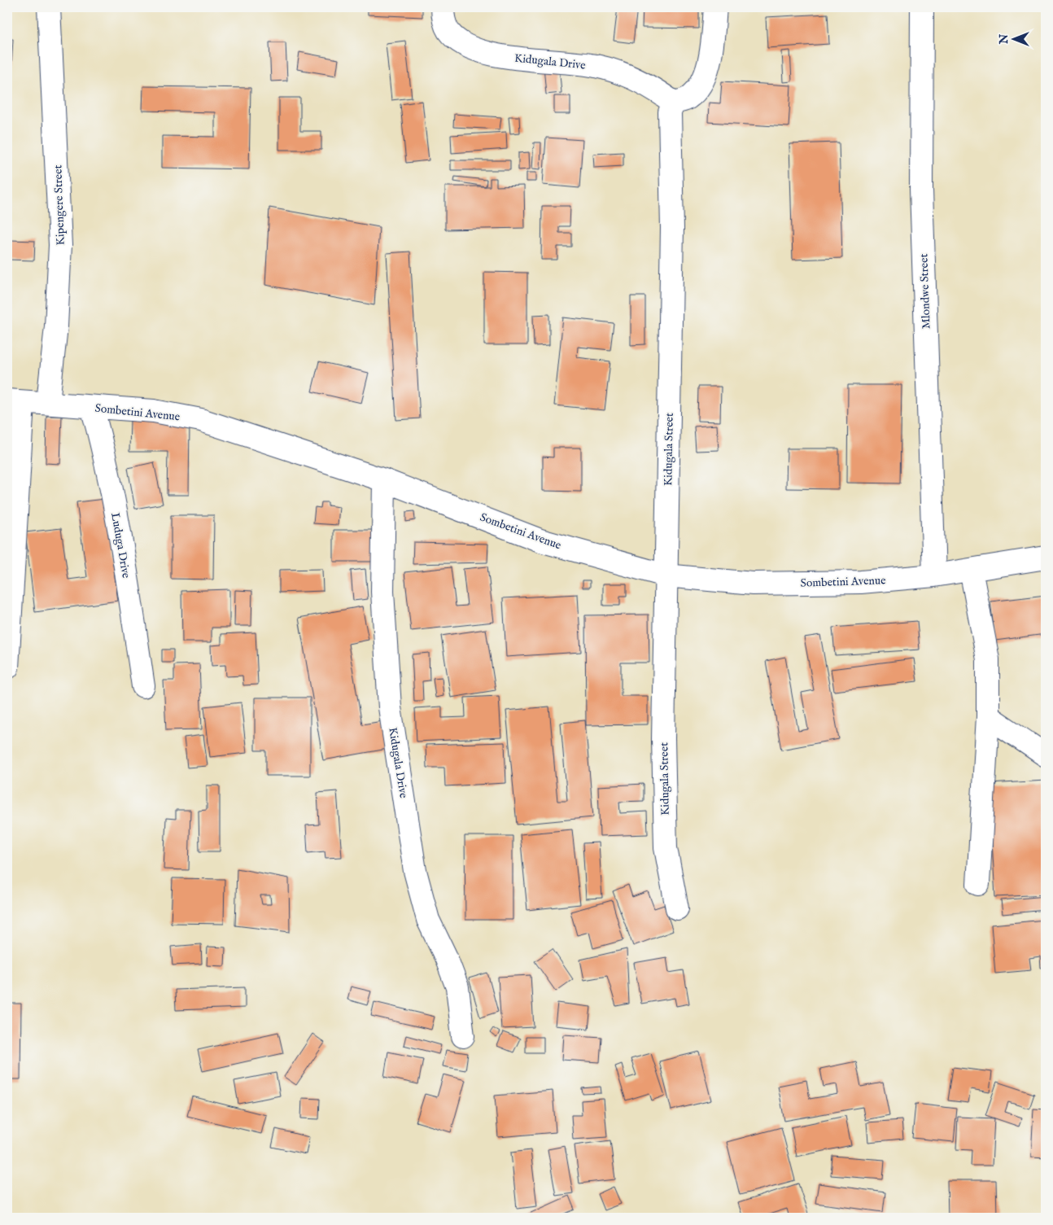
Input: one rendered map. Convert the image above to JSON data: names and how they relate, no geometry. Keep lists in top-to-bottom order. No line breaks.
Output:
{"streets":{"street":["Kidugala Drive","Kipengere Street","Mlondwe Street","Sombetini Avenue","Kidugala Street","Luduga Drive"]},"crossings":[["Kidugala Drive","Sombetini Avenue"],["Kidugala Drive","Kidugala Street"],["Kipengere Street","Sombetini Avenue"],["Mlondwe Street","Sombetini Avenue"],["Sombetini Avenue","Kidugala Street"],["Sombetini Avenue","Luduga Drive"]],"north":"left"}
